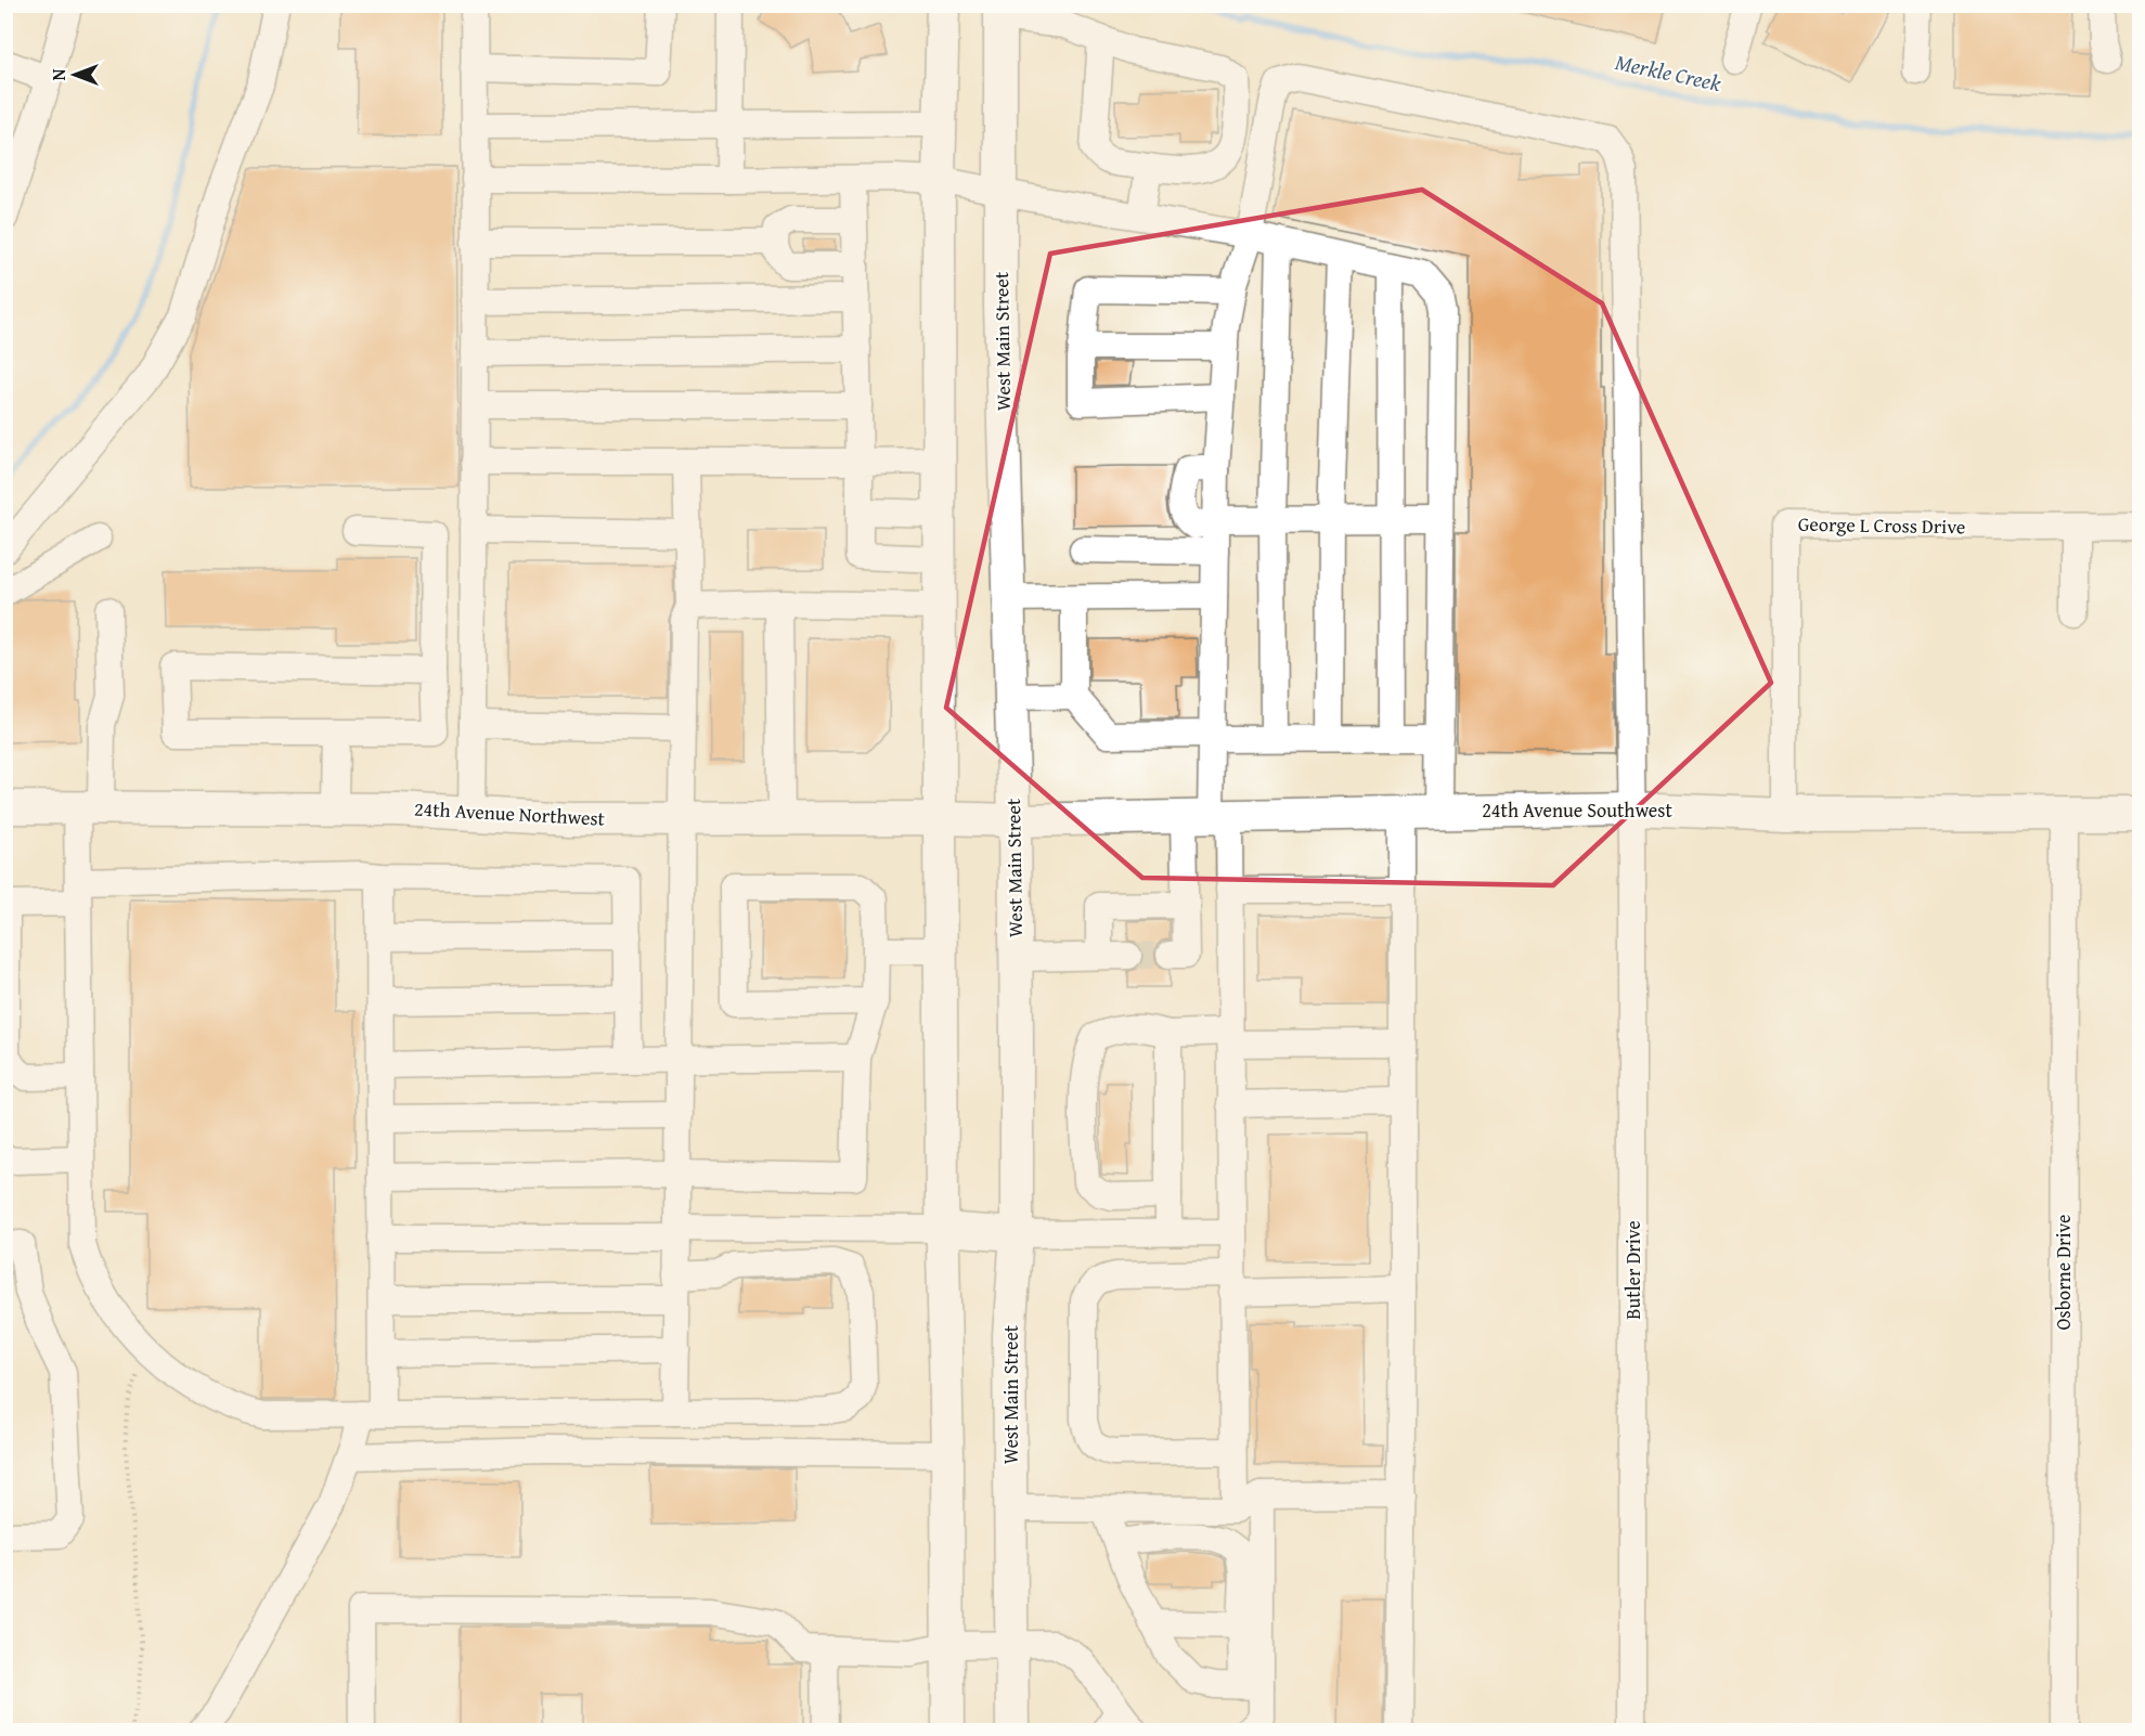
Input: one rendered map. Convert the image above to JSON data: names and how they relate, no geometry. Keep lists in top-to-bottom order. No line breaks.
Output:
{"streets":{"main road":["West Main Street","24th Avenue Southwest","24th Avenue Northwest"],"street":["George L Cross Drive","Butler Drive","Osborne Drive"]},"crossings":[["West Main Street","24th Avenue Southwest"],["West Main Street","24th Avenue Northwest"],["George L Cross Drive","24th Avenue Southwest"],["24th Avenue Southwest","24th Avenue Northwest"],["24th Avenue Southwest","Butler Drive"],["24th Avenue Southwest","Osborne Drive"]],"water":["Merkle Creek"],"north":"left"}
